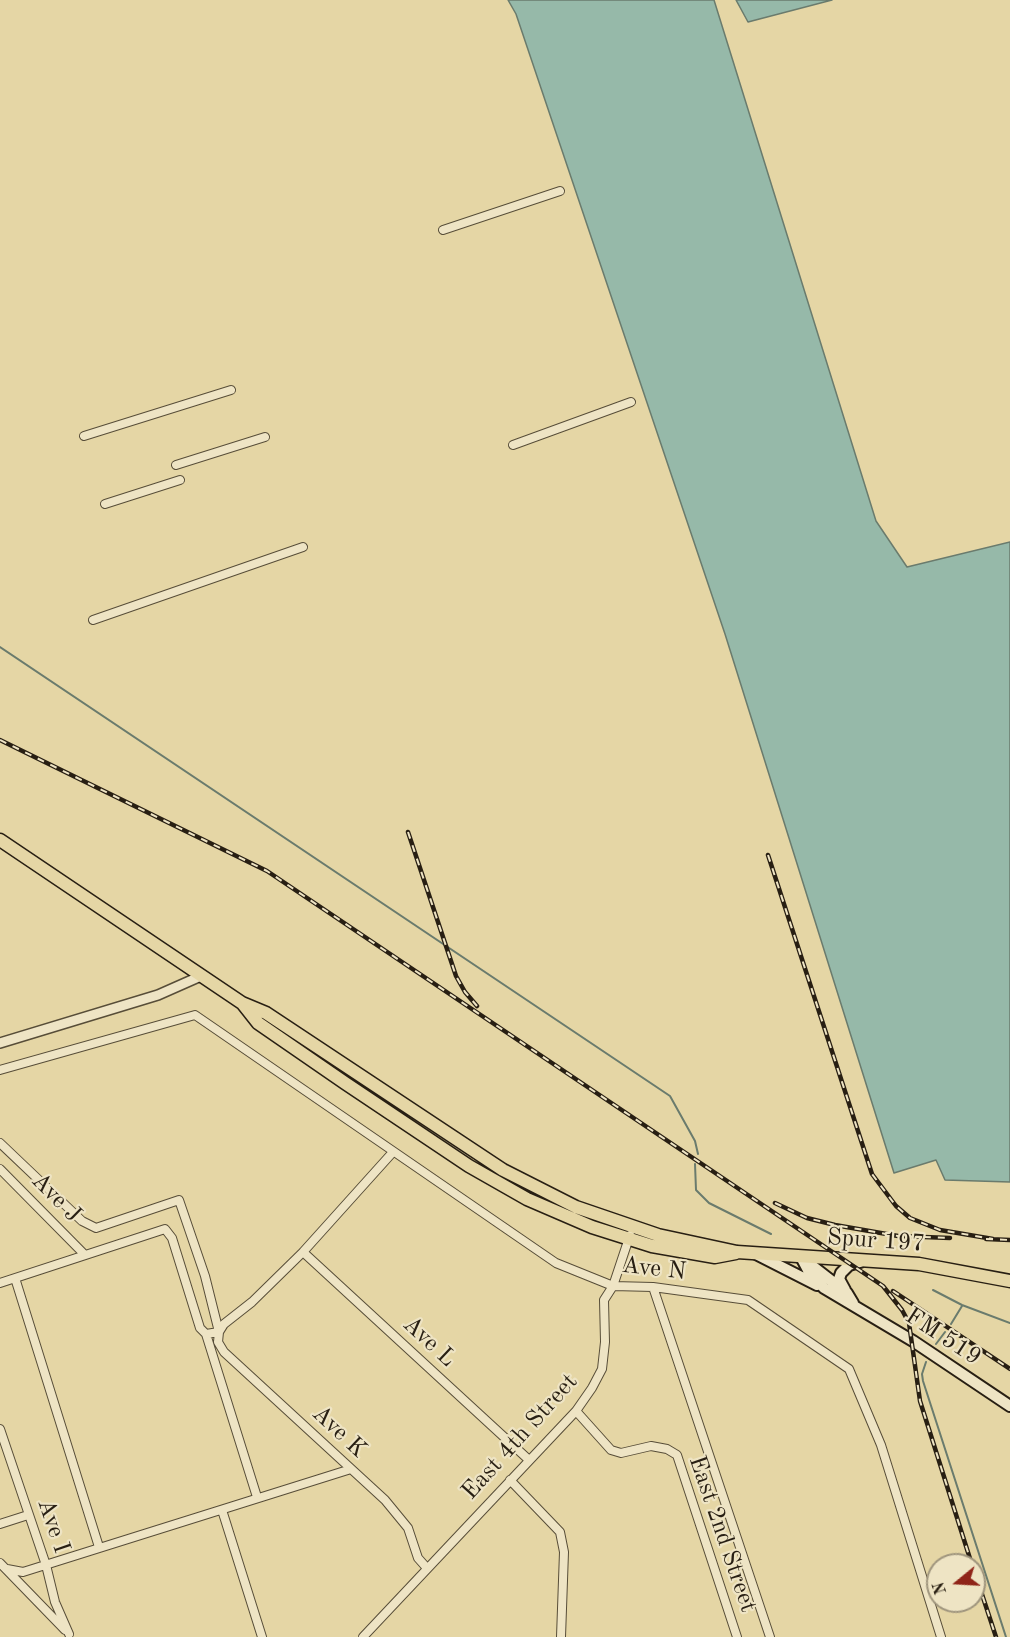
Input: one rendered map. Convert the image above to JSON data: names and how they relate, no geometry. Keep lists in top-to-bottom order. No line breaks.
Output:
{"streets":{"main road":["Spur 197","FM 519"],"street":["Ave J","Ave N","Ave L","Ave K","East 4th Street","Ave I","East 2nd Street"]},"crossings":[["Spur 197","FM 519"],["Ave N","East 4th Street"],["Ave L","East 4th Street"],["Ave K","East 4th Street"],["East 4th Street","East 2nd Street"]],"north":"left"}
